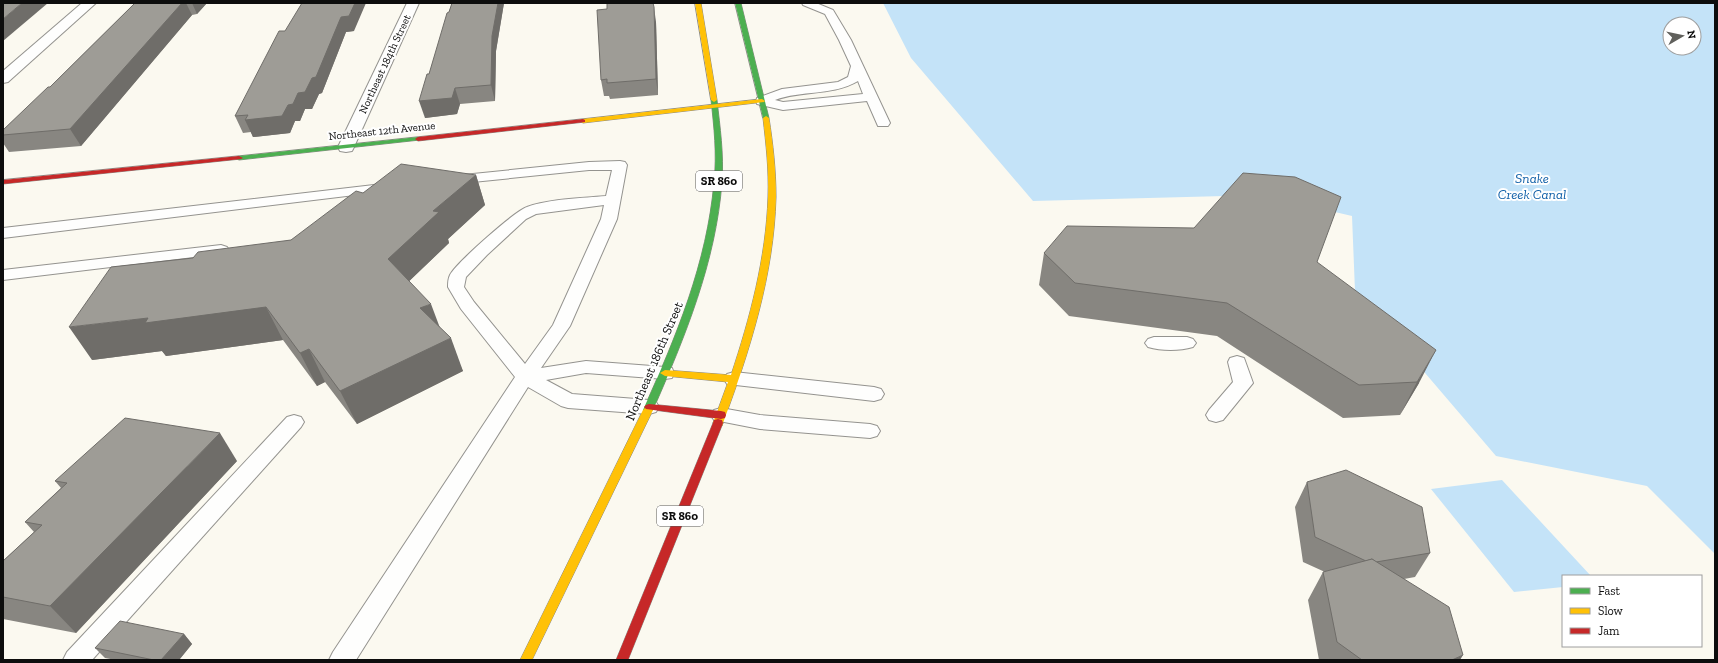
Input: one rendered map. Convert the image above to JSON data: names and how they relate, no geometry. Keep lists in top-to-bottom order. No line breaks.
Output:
{"streets":{"main road":["Northeast 12th Avenue","SR 860","Northeast 186th Street"],"street":["Northeast 184th Street"]},"crossings":[["Northeast 184th Street","Northeast 12th Avenue"],["Northeast 12th Avenue","SR 860"],["Northeast 12th Avenue","Northeast 186th Street"]],"water":["Snake Creek Canal"],"legend":["Fast","Slow","Jam"],"north":"right"}
